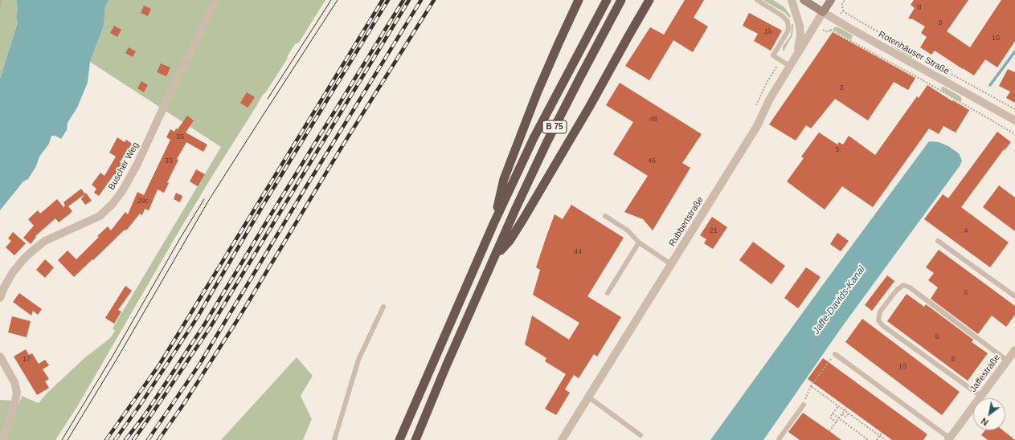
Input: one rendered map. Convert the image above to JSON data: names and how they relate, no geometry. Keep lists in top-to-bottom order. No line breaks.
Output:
{"streets":{"highway":["B 75"],"main road":["Rotenhäuser Straße"],"street":["Buscher Weg","Rubbertstraße","Jaffestraße"]},"crossings":[["Rotenhäuser Straße","Rubbertstraße"]],"water":["Jaffe-Davids-Kanal"],"house_numbers":["8","8","1b","10","3","48","35","5","33","46","29c","21","4","44","6","8","17","8","10"],"north":"bottom left"}
